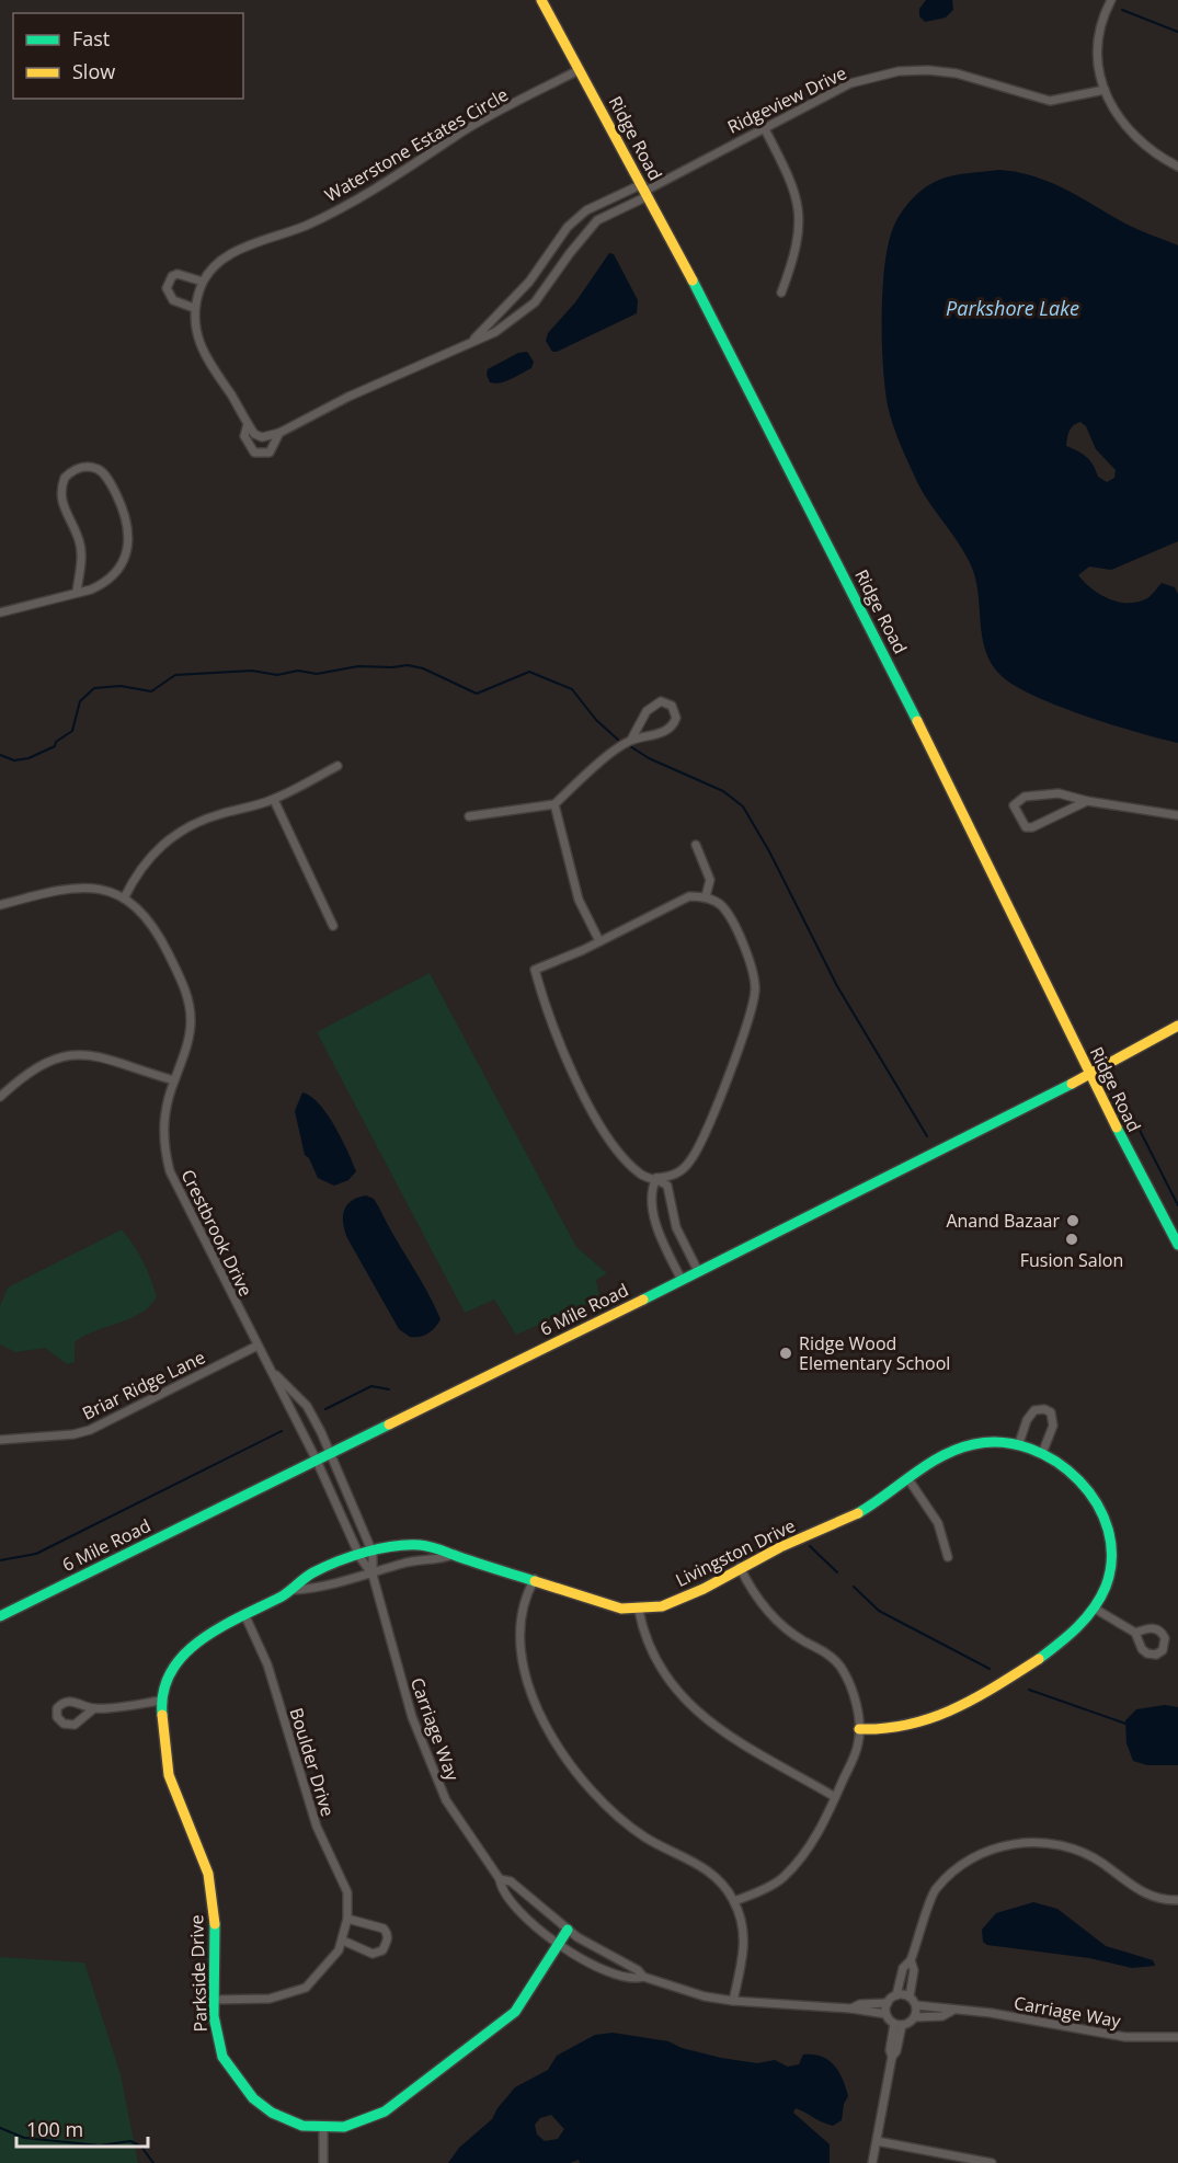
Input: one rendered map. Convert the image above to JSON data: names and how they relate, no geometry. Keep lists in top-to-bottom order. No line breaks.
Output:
{"streets":{"street":["Ridgeview Drive","Ridge Road","Waterstone Estates Circle","Crestbrook Drive","6 Mile Road","Briar Ridge Lane","Livingston Drive","Carriage Way","Boulder Drive","Parkside Drive"]},"crossings":[["Ridgeview Drive","Ridge Road"],["Ridgeview Drive","Waterstone Estates Circle"],["Ridge Road","Waterstone Estates Circle"],["Ridge Road","6 Mile Road"],["Crestbrook Drive","6 Mile Road"],["Crestbrook Drive","Briar Ridge Lane"],["Crestbrook Drive","Carriage Way"],["6 Mile Road","Carriage Way"],["Livingston Drive","Carriage Way"],["Livingston Drive","Parkside Drive"],["Carriage Way","Parkside Drive"],["Boulder Drive","Parkside Drive"]],"water":["Parkshore Lake"],"places":["Anand Bazaar","Fusion Salon","Ridge Wood Elementary School"],"legend":["Fast","Slow"],"scale_bar":"100 m"}
